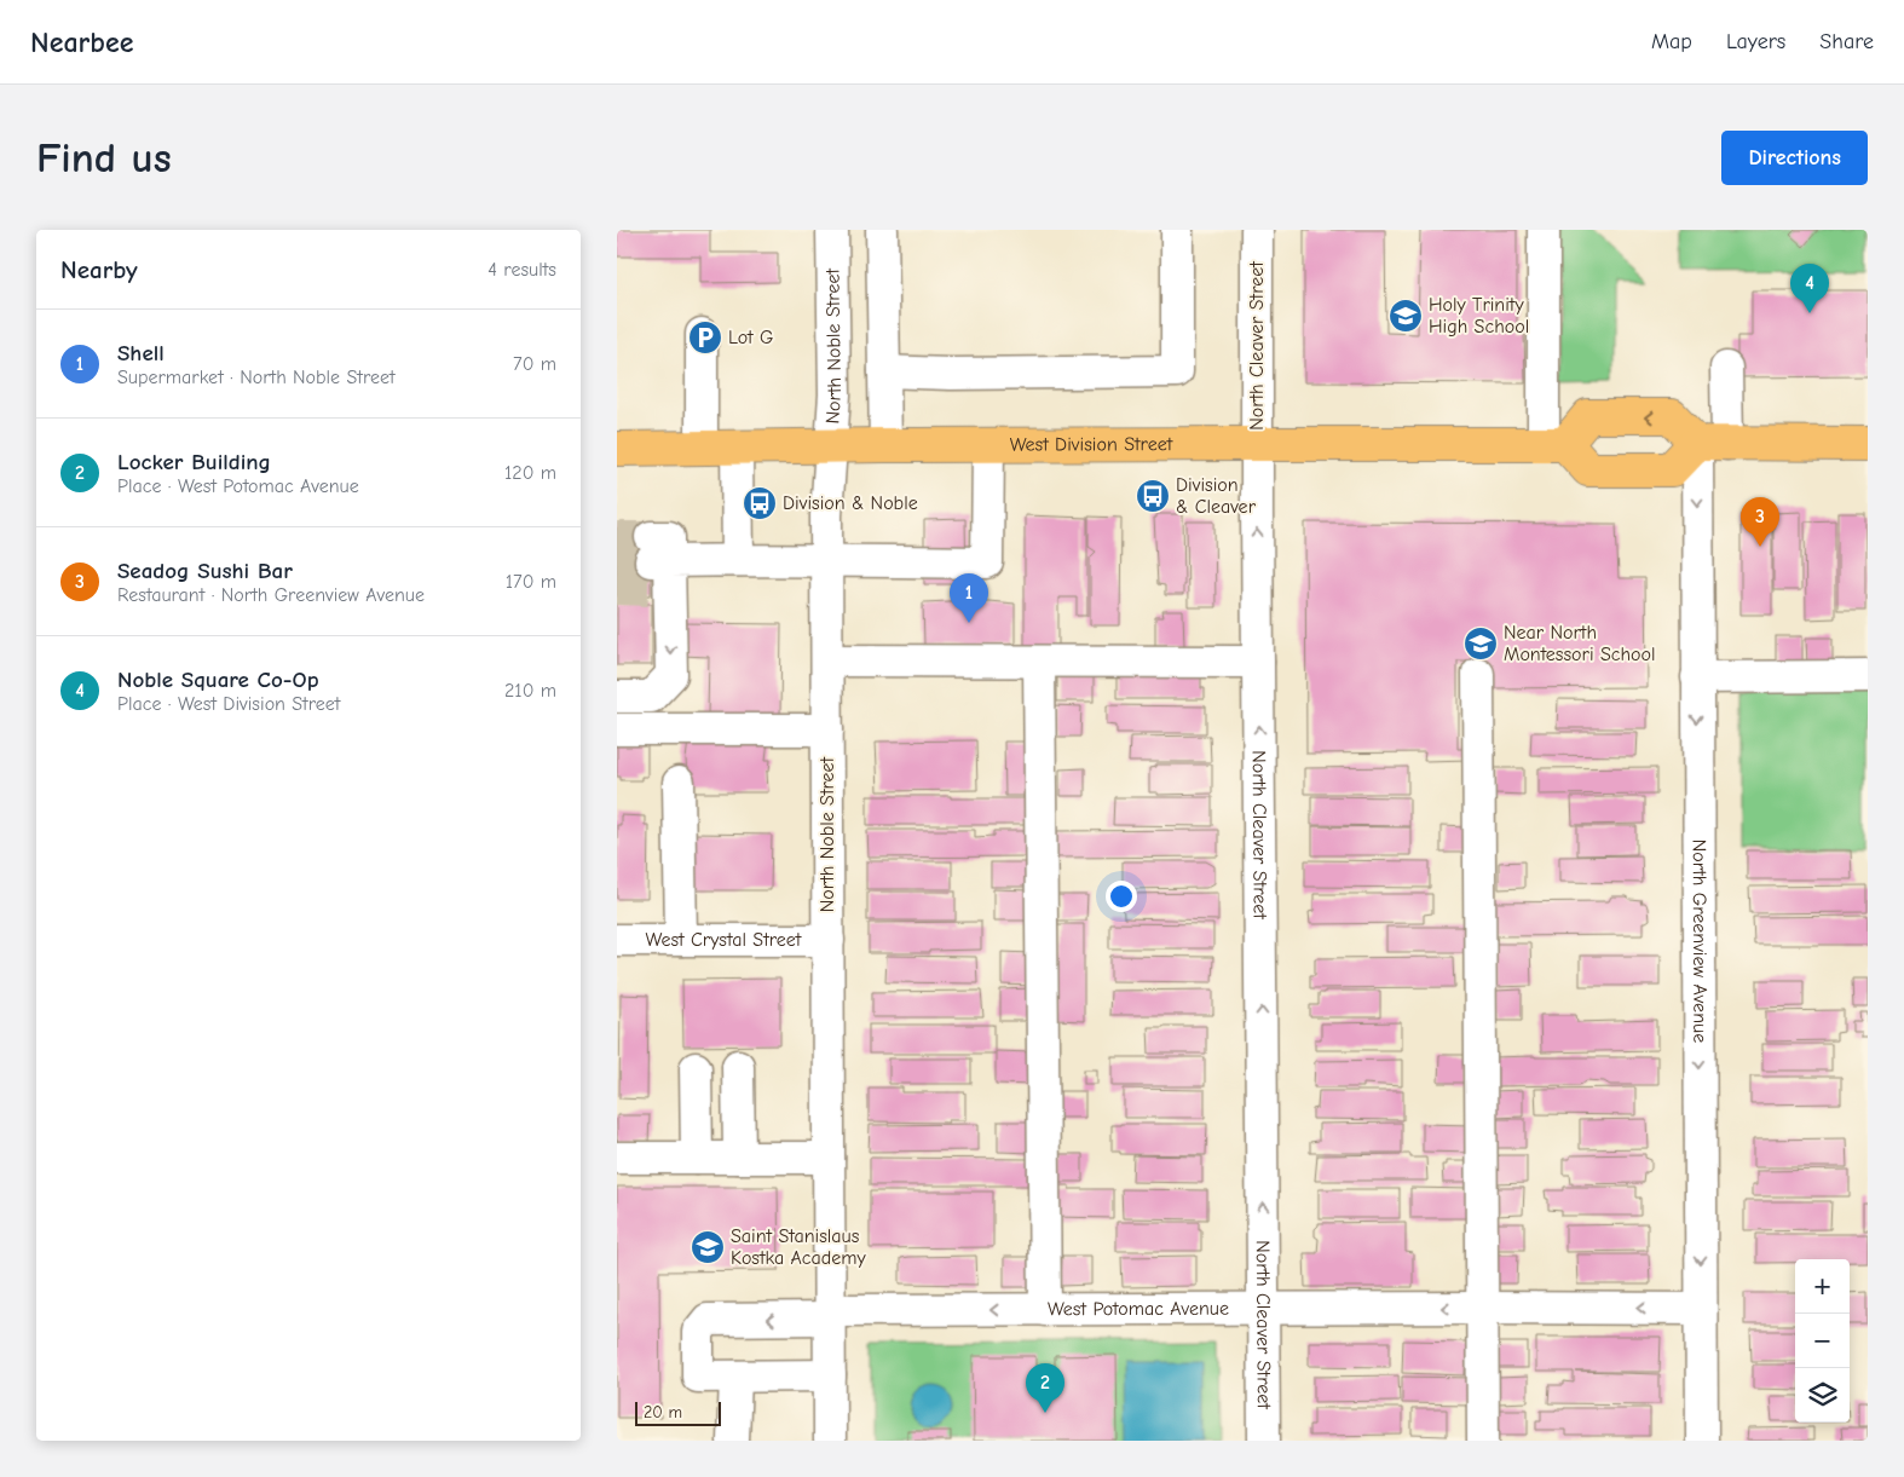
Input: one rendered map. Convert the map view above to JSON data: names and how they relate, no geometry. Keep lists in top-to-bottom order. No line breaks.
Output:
{"streets":{"main road":["West Division Street"],"street":["North Noble Street","North Cleaver Street","West Crystal Street","North Greenview Avenue","West Potomac Avenue"]},"crossings":[["North Noble Street","West Division Street"],["North Noble Street","West Crystal Street"],["North Noble Street","West Potomac Avenue"],["North Cleaver Street","West Division Street"],["North Cleaver Street","West Potomac Avenue"],["North Greenview Avenue","West Potomac Avenue"]],"one_way":["West Potomac Avenue"],"places":{"school or university":["Holy Trinity High School","Near North Montessori School","Saint Stanislaus Kostka Academy"],"parking":["Lot G"],"bus stop":["Division & Cleaver","Division & Noble"]},"scale_bar":"20 m","page":{"header":"Nearbee","nav":["Map","Layers","Share"],"buttons":"Directions","title":"Find us","heading":["Nearby","4 results"],"pins":["4","3","1","2"],"list":[{"mark":"1","name":"Shell","note":"Supermarket · North Noble Street","value":"70 m"},{"mark":"2","name":"Locker Building","note":"Place · West Potomac Avenue","value":"120 m"},{"mark":"3","name":"Seadog Sushi Bar","note":"Restaurant · North Greenview Avenue","value":"170 m"},{"mark":"4","name":"Noble Square Co-Op","note":"Place · West Division Street","value":"210 m"}],"map_buttons":["+","−"],"scale":"20 m"}}
